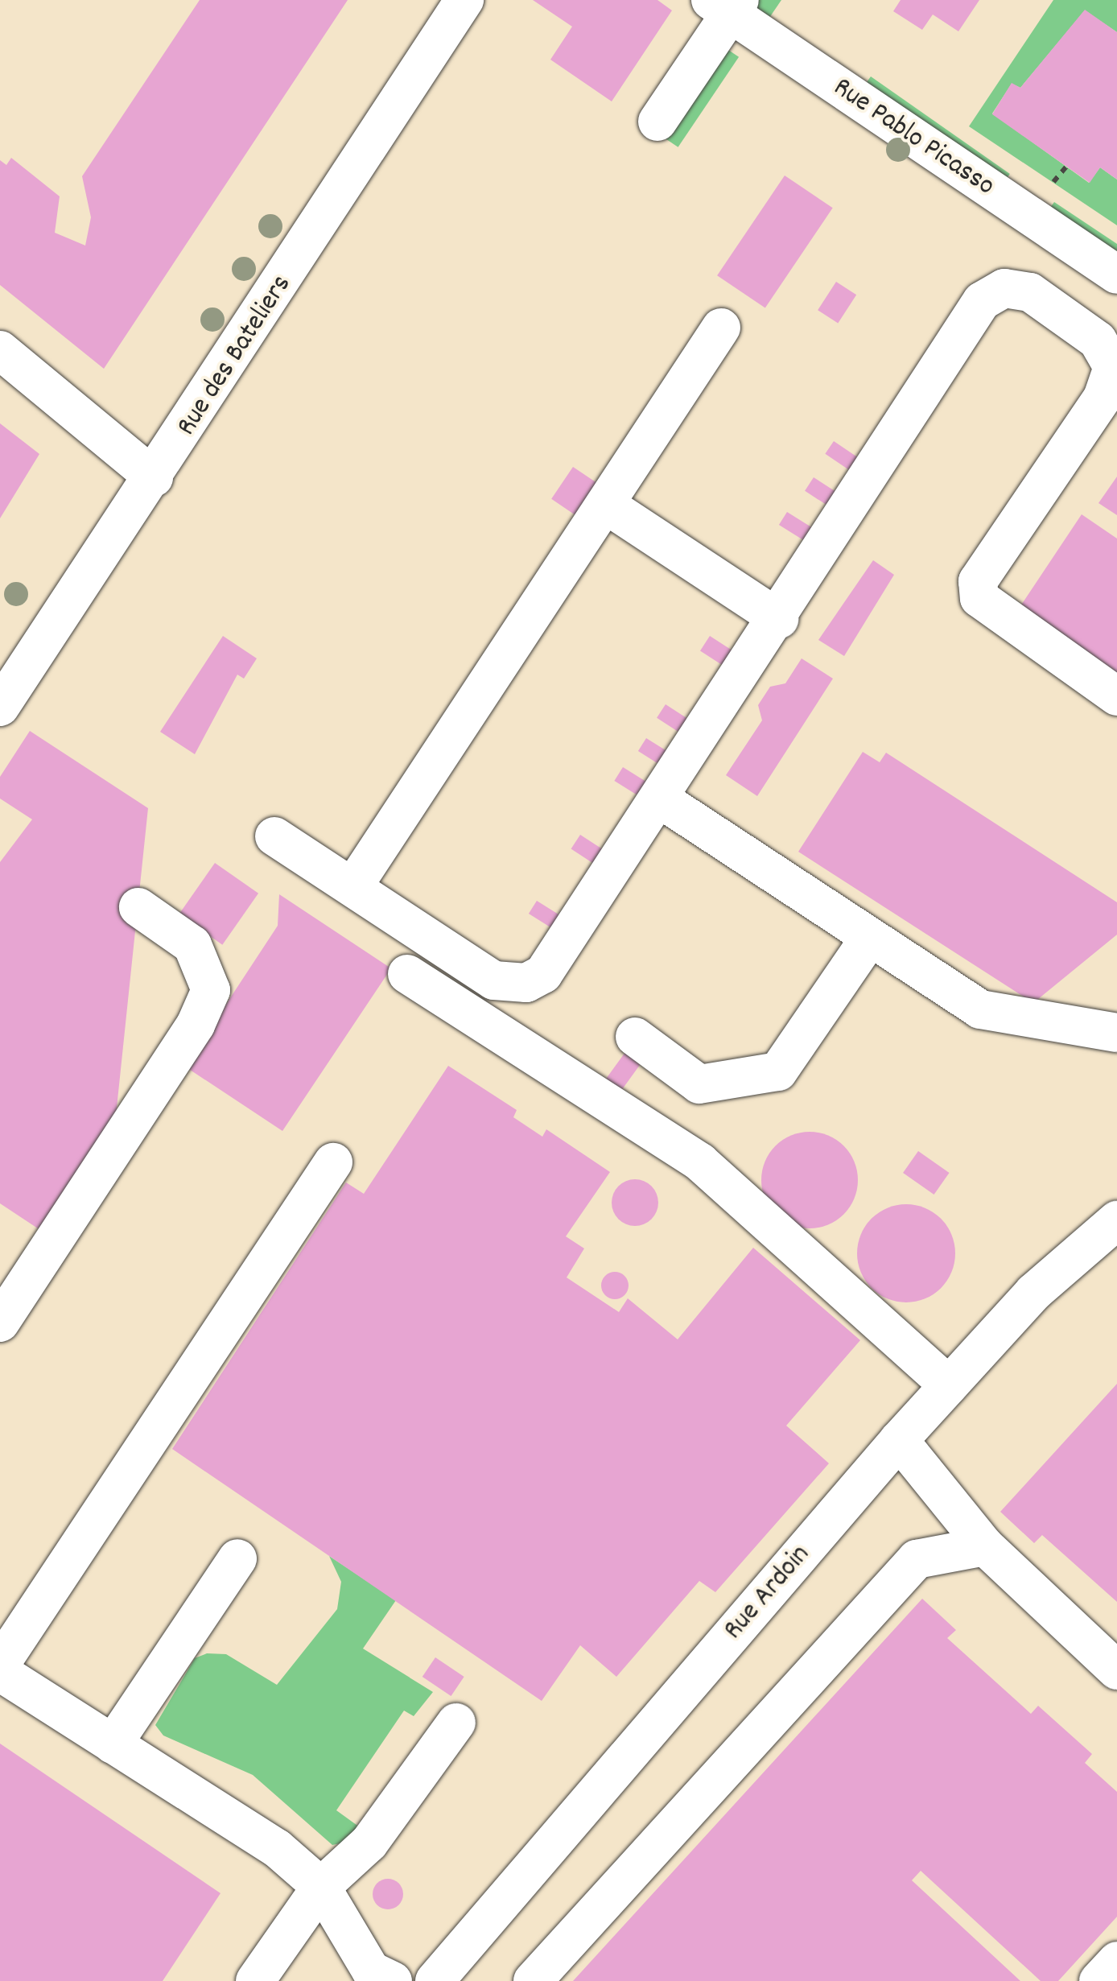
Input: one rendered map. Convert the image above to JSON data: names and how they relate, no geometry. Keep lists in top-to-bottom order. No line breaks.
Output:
{"streets":{"street":["Rue Pablo Picasso","Rue des Bateliers","Rue Ardoin"]}}
